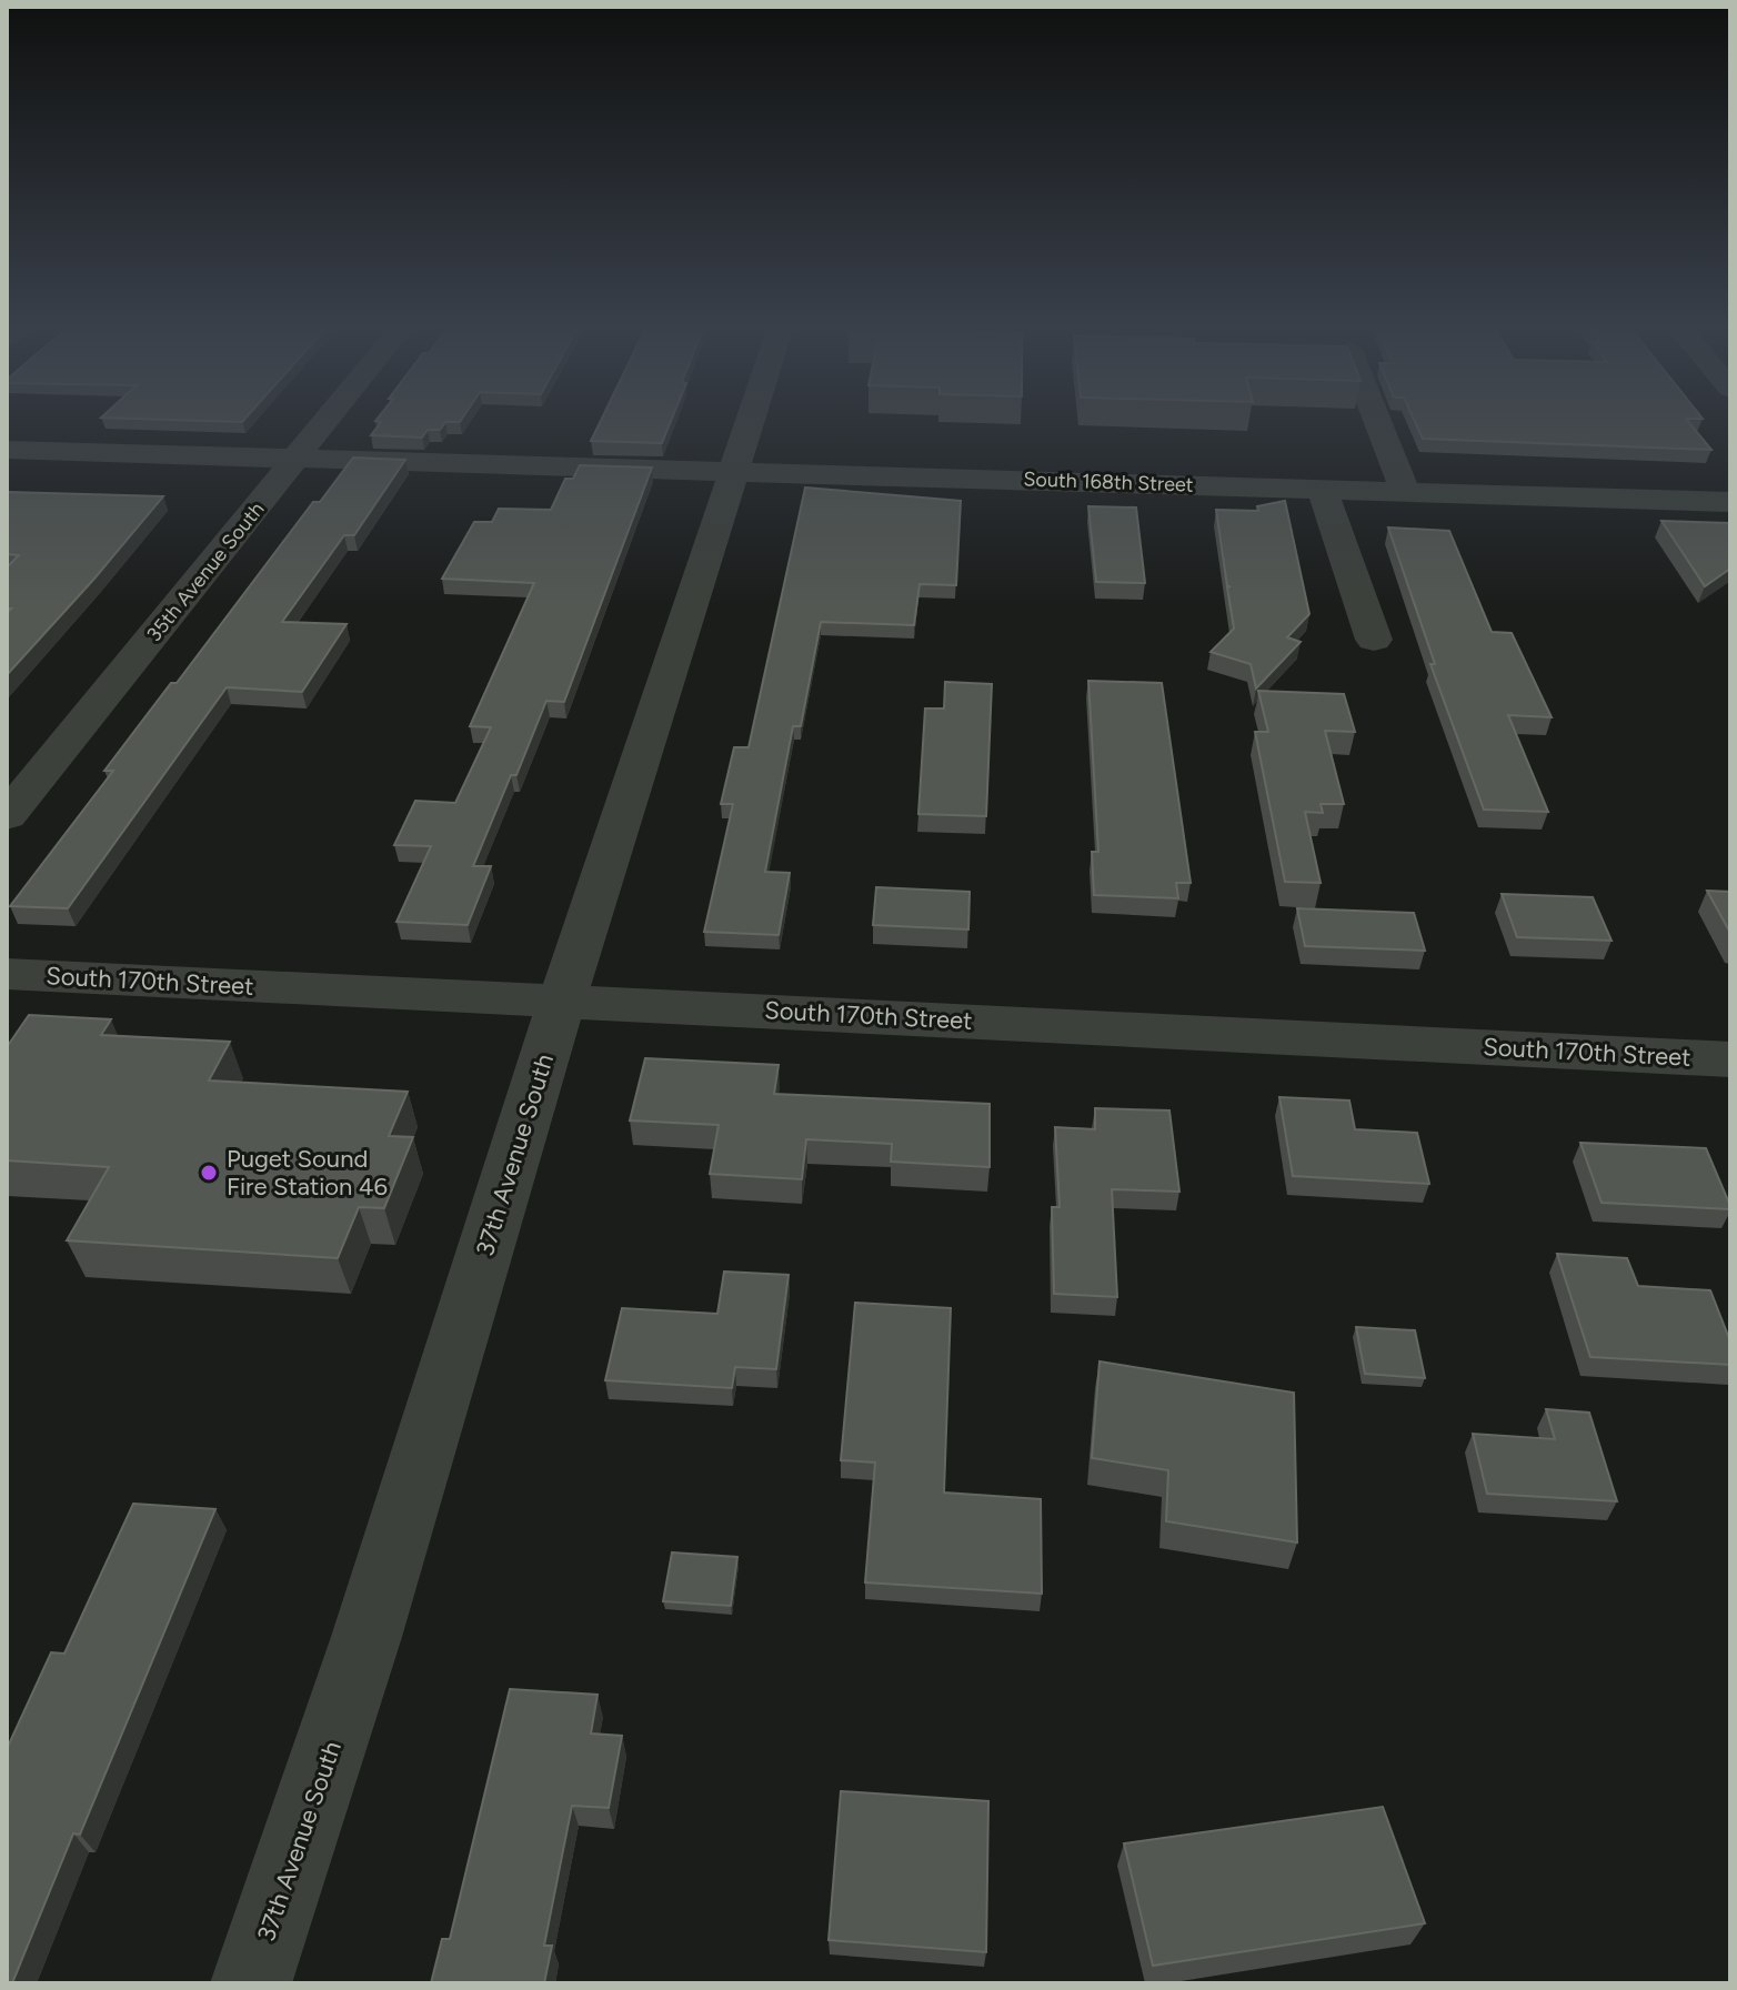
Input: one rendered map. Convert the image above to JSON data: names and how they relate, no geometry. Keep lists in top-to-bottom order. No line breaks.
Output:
{"streets":{"street":["South 168th Street","35th Avenue South","South 170th Street","37th Avenue South"]},"crossings":[["South 168th Street","35th Avenue South"],["South 168th Street","37th Avenue South"],["South 170th Street","37th Avenue South"]],"places":["Puget Sound Fire Station 46"]}
